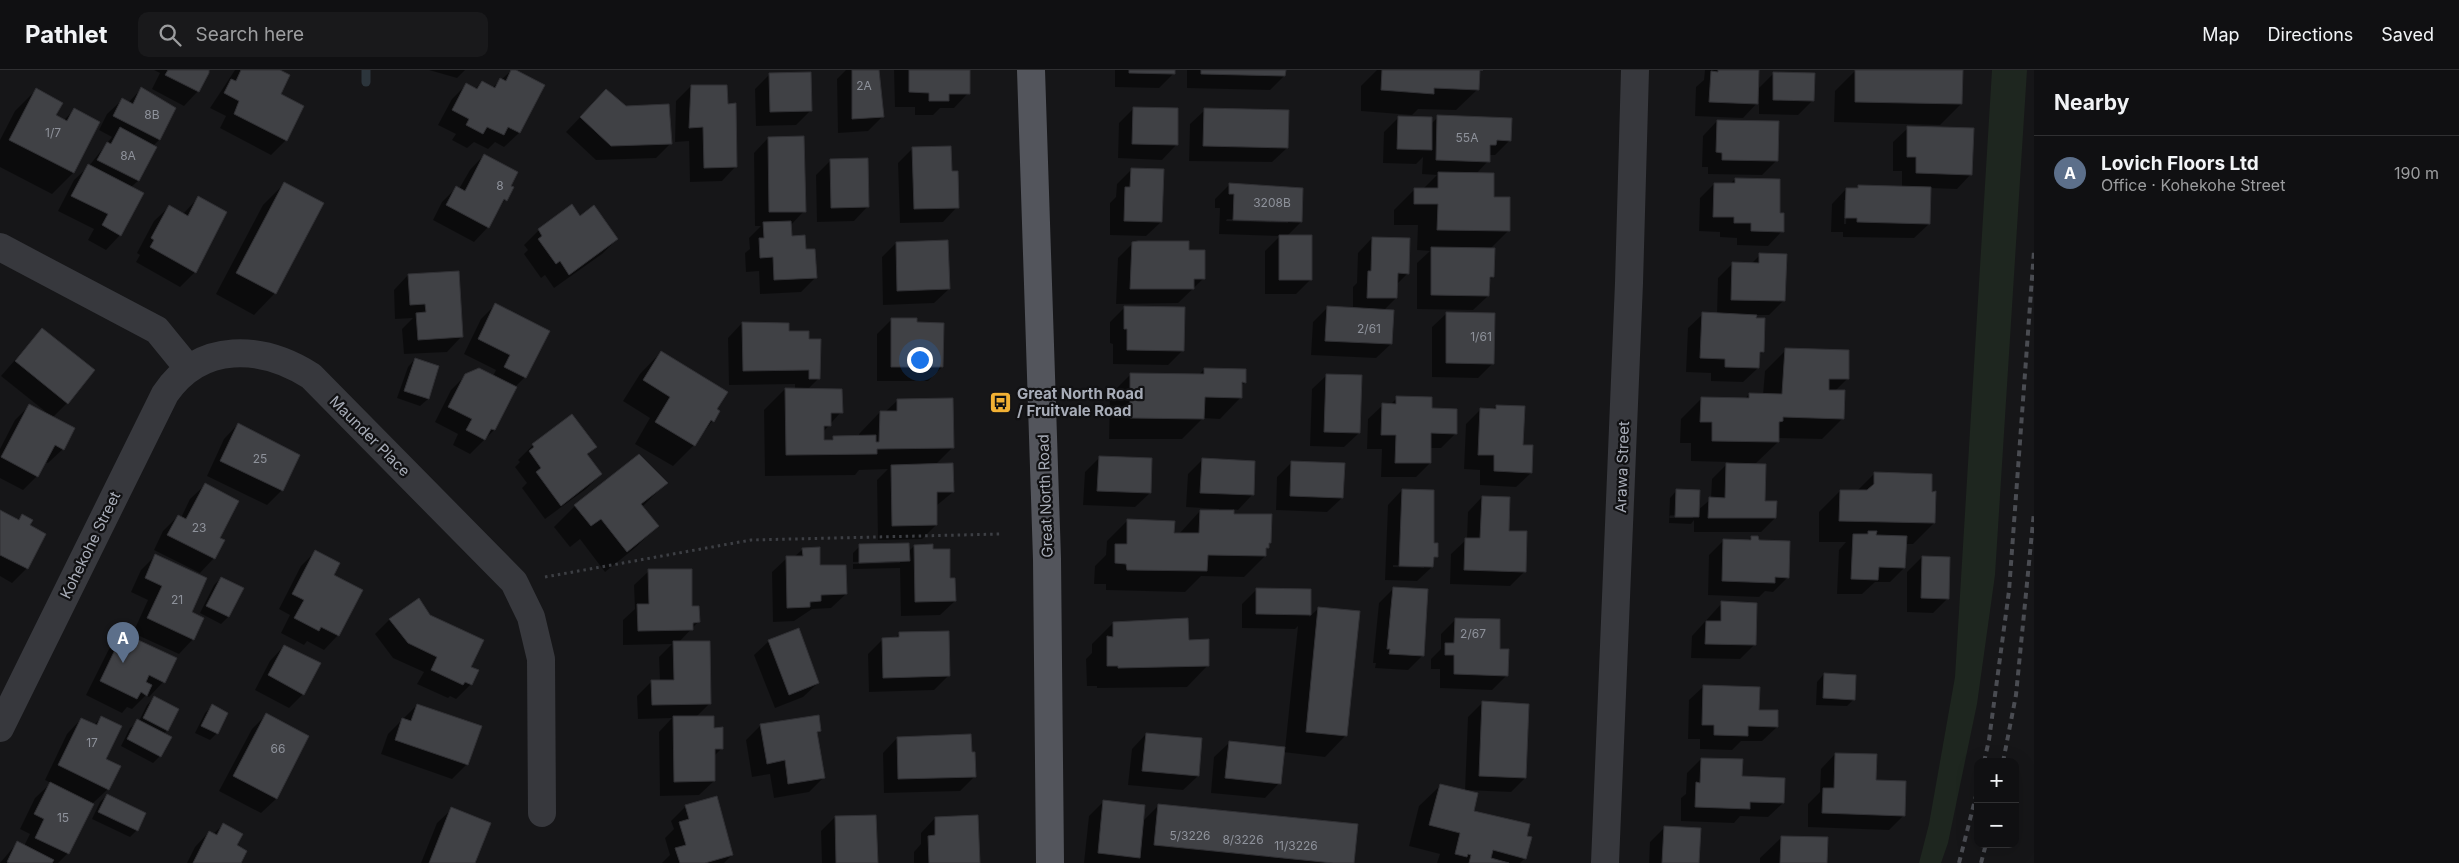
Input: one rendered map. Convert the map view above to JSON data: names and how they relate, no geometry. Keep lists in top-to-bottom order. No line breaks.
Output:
{"streets":{"main road":["Great North Road"],"street":["Maunder Place","Arawa Street","Kohekohe Street"]},"crossings":[["Maunder Place","Kohekohe Street"]],"places":{"bus stop":["Great North Road / Fruitvale Road"]},"house_numbers":["2A","8B","1/7","55A","8A","8","3208B","2/61","1/61","25","23","21","2/67","17","66","15","5/3226","8/3226","11/3226"],"page":{"header":"Pathlet","search":"Search here","nav":["Map","Directions","Saved"],"heading":"Nearby","list":[{"mark":"A","name":"Lovich Floors Ltd","note":"Office · Kohekohe Street","value":"190 m"}],"pins":"A","map_buttons":["+","−"]}}
